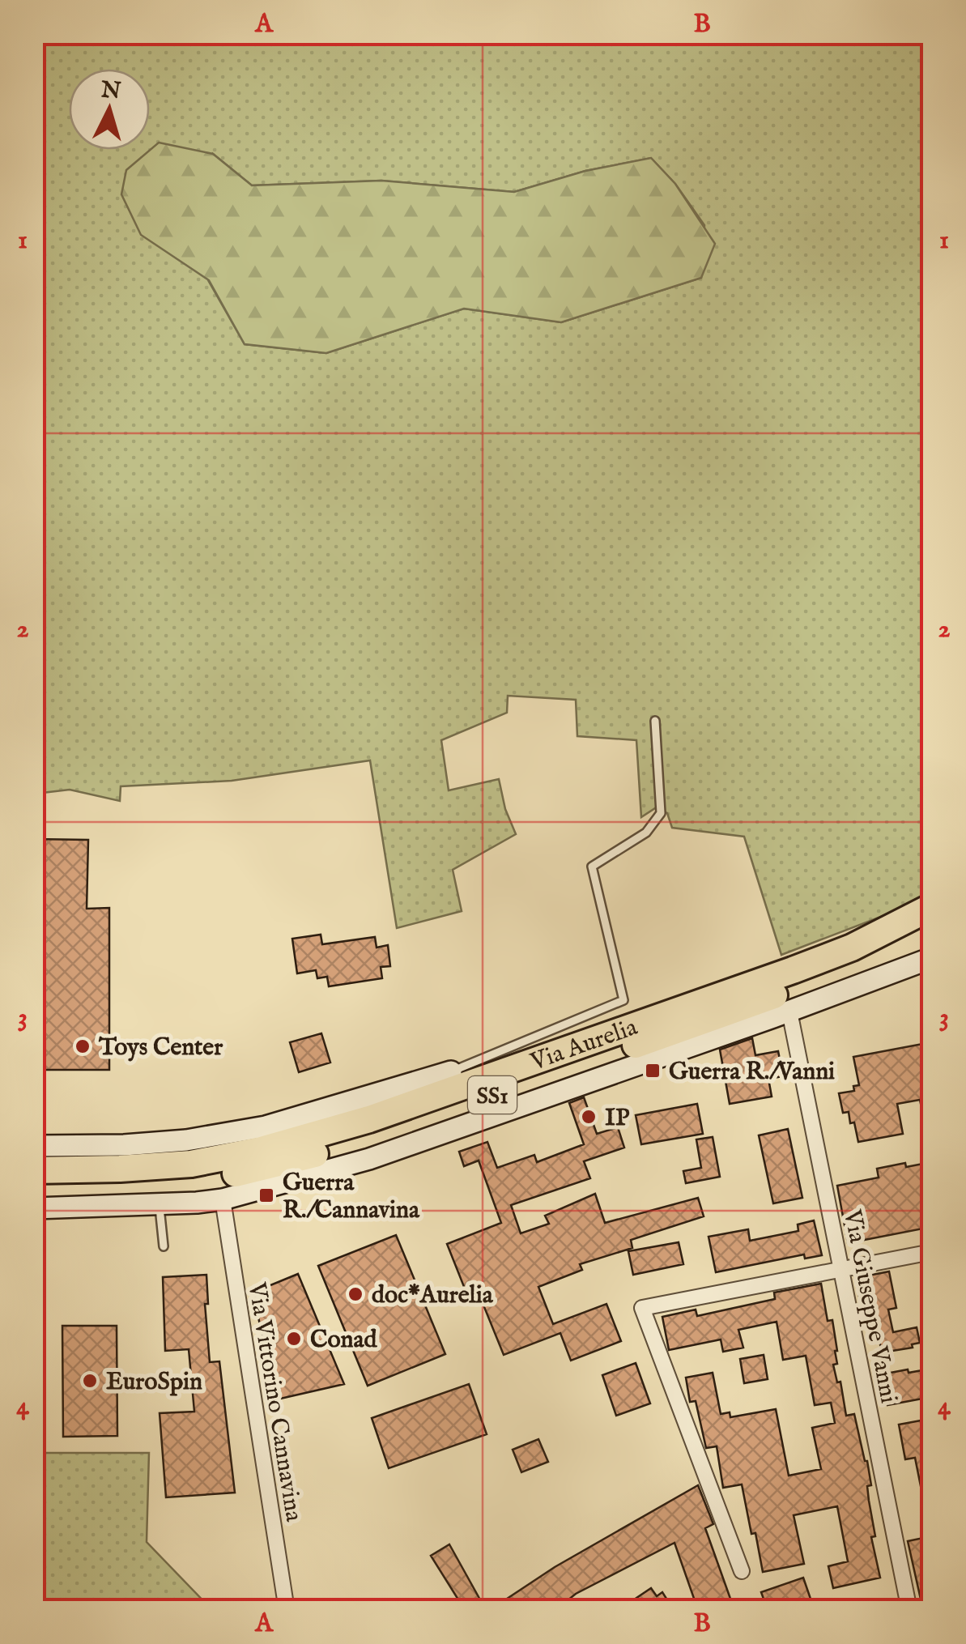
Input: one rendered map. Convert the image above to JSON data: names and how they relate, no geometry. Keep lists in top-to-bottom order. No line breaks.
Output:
{"streets":{"highway":["Via Aurelia","SS1"],"street":["Via Giuseppe Vanni","Via Vittorino Cannavina"]},"crossings":[["Via Aurelia","Via Giuseppe Vanni"],["Via Aurelia","Via Vittorino Cannavina"]],"places":{"other":["Toys Center","IP","doc*Aurelia","Conad","EuroSpin"],"transit":["Guerra R./Vanni","Guerra R./Cannavina"]},"north":"top","grid":{"columns":["A","B"],"rows":["1","2","3","4"]}}
